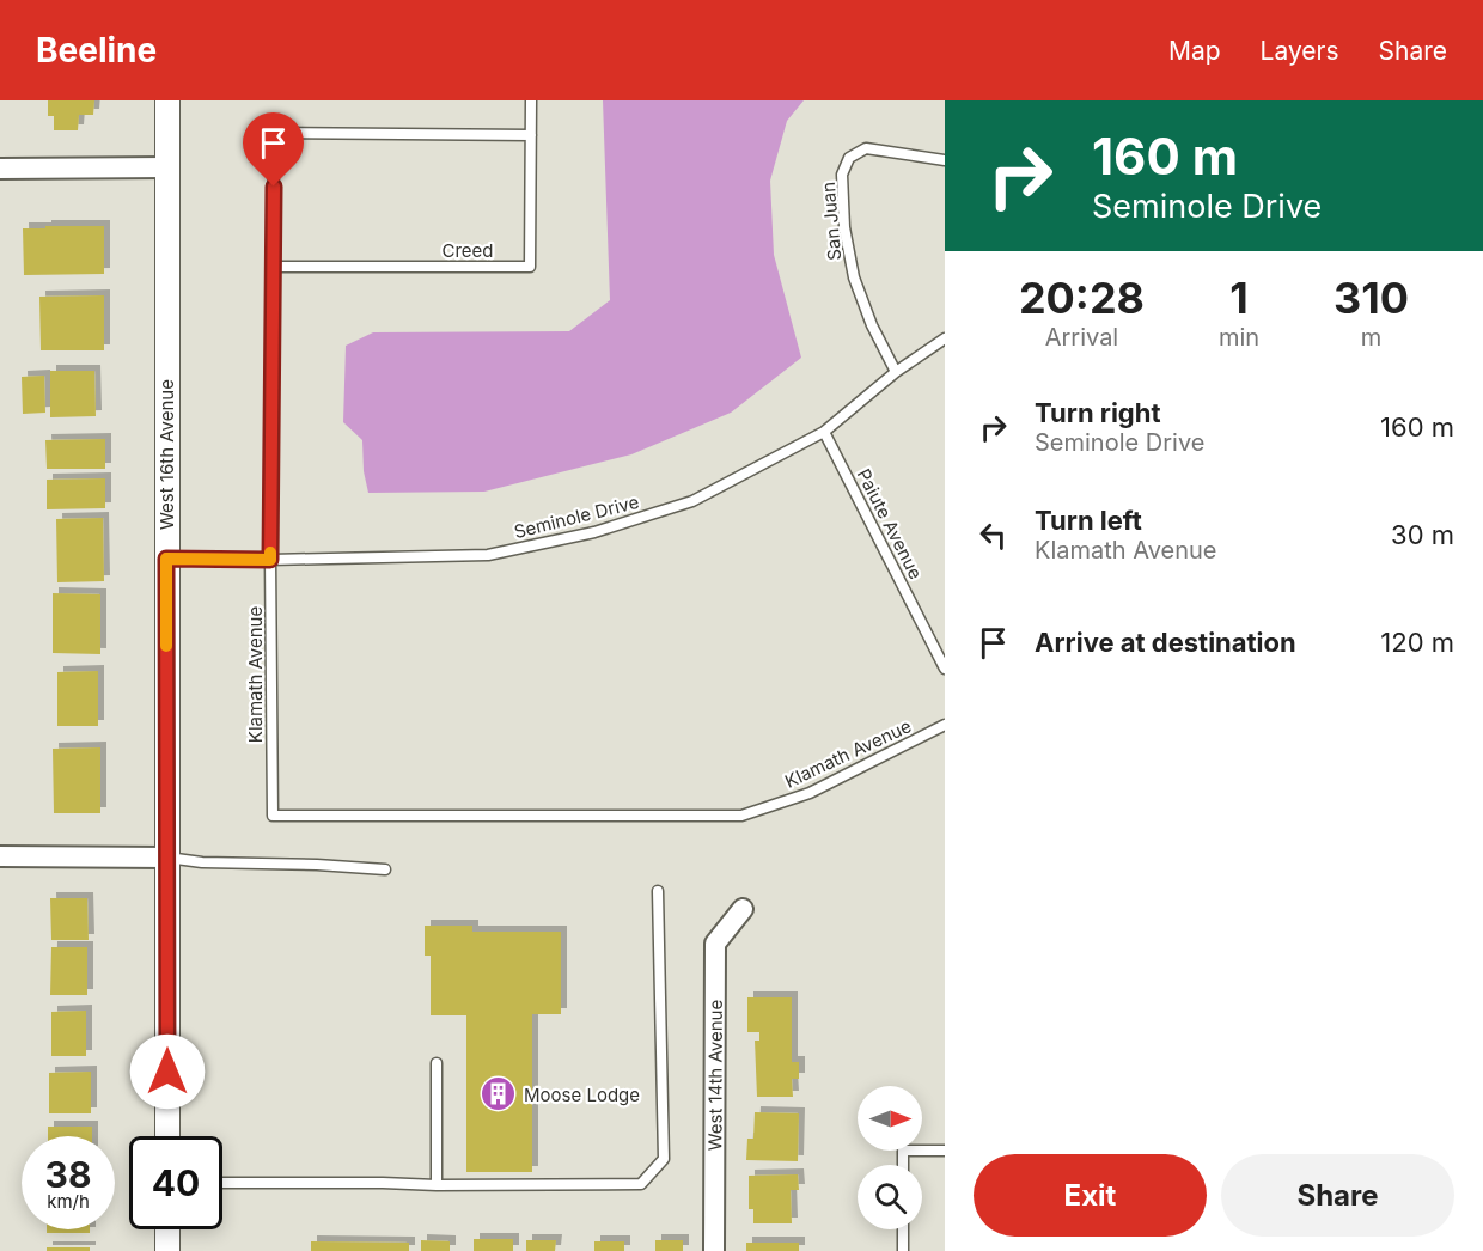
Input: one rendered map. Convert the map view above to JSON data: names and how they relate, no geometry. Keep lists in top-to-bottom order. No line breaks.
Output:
{"streets":{"street":["West 16th Avenue","West 14th Avenue"],"lane":["San Juan","Creed","Seminole Drive","Paiute Avenue","Klamath Avenue"]},"crossings":[["San Juan","Seminole Drive"],["Creed","Klamath Avenue"],["West 16th Avenue","Seminole Drive"],["Seminole Drive","Paiute Avenue"],["Seminole Drive","Klamath Avenue"]],"places":{"building":["Moose Lodge"]},"north":"right","page":{"header":"Beeline","nav":["Map","Layers","Share"],"turn":["160 m","Seminole Drive"],"eta":["20:28","Arrival","1","min","310","m"],"list":[{"name":"Turn right","note":"Seminole Drive","value":"160 m"},{"name":"Turn left","note":"Klamath Avenue","value":"30 m"},{"name":"Arrive at destination","value":"120 m"}],"speed":"38 km/h","limit":"40","buttons":["Exit","Share"]}}
